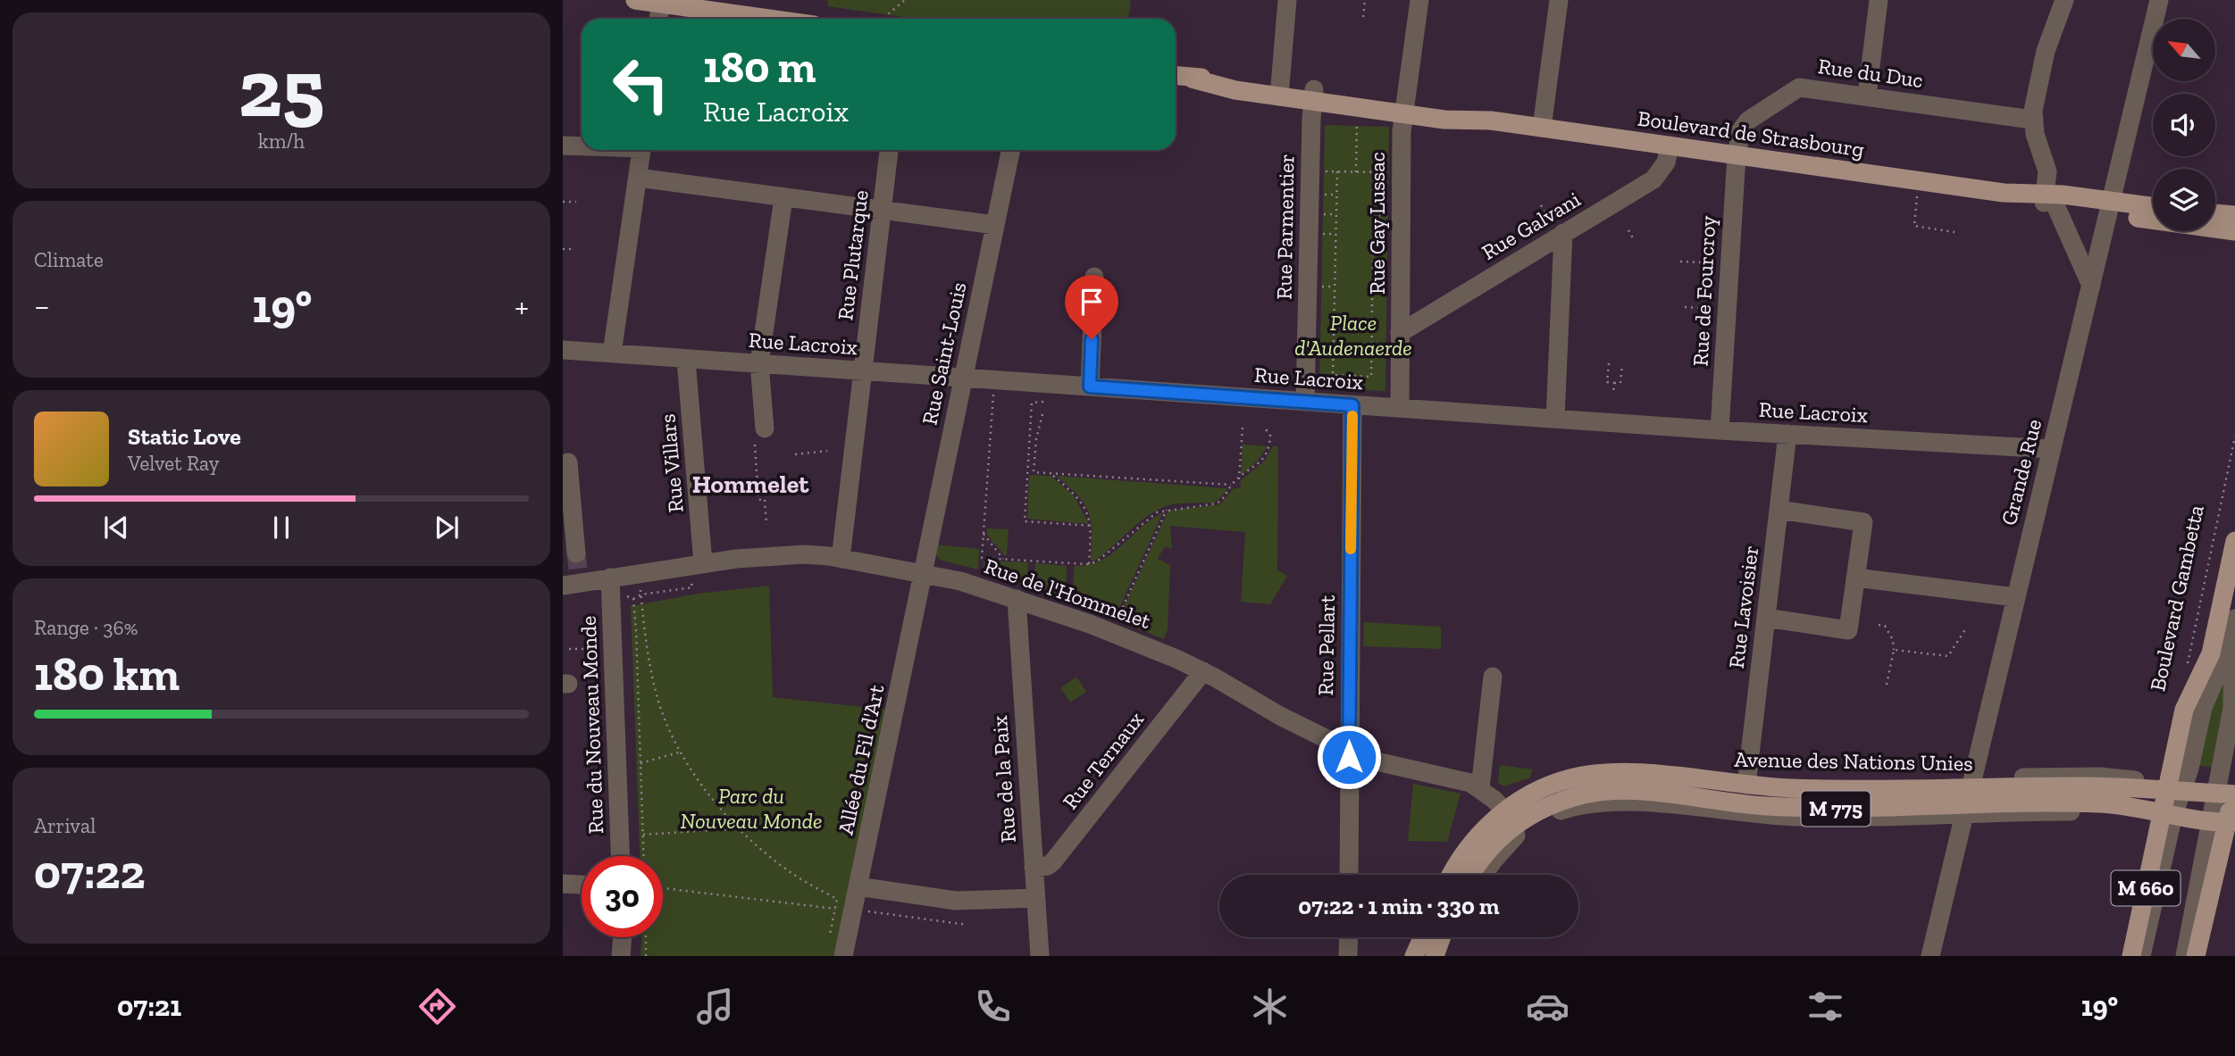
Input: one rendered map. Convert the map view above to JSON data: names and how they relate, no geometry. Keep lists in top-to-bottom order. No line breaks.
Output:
{"streets":{"main road":["Boulevard de Strasbourg","Boulevard Gambetta","Avenue des Nations Unies","M 775","M 660"],"street":["Rue du Duc","Rue Gay Lussac","Rue Galvani","Rue Parmentier","Rue Plutarque","Rue de Fourcroy","Rue Lacroix","Rue Saint-Louis","Rue Villars","Grande Rue","Rue de l'Hommelet","Rue Lavoisier","Rue Pellart","Rue du Nouveau Monde","Allée du Fil d'Art","Rue Ternaux","Rue de la Paix"]},"crossings":[["Rue du Duc","Boulevard de Strasbourg"],["Rue du Duc","Rue de Fourcroy"],["Boulevard de Strasbourg","Rue Gay Lussac"],["Boulevard de Strasbourg","Rue Galvani"],["Boulevard de Strasbourg","Rue Parmentier"],["Boulevard de Strasbourg","Rue de Fourcroy"],["Boulevard de Strasbourg","Grande Rue"],["Rue Gay Lussac","Rue Galvani"],["Rue Gay Lussac","Rue Lacroix"],["Rue Parmentier","Rue Lacroix"],["Rue Plutarque","Rue Lacroix"],["Rue Plutarque","Rue de l'Hommelet"],["Rue de Fourcroy","Rue Lacroix"],["Rue Lacroix","Rue Saint-Louis"],["Rue Lacroix","Rue Villars"],["Rue Lacroix","Grande Rue"],["Rue Lacroix","Rue Lavoisier"],["Rue Lacroix","Rue Pellart"],["Rue Saint-Louis","Rue de l'Hommelet"],["Rue Saint-Louis","Allée du Fil d'Art"],["Rue Villars","Rue de l'Hommelet"],["Grande Rue","Avenue des Nations Unies"],["Rue de l'Hommelet","Rue Pellart"],["Rue de l'Hommelet","Rue du Nouveau Monde"],["Rue de l'Hommelet","Allée du Fil d'Art"],["Rue de l'Hommelet","Rue Ternaux"],["Rue de l'Hommelet","Avenue des Nations Unies"],["Rue de l'Hommelet","Rue de la Paix"],["Boulevard Gambetta","Avenue des Nations Unies"],["Rue Lavoisier","Avenue des Nations Unies"],["Rue Ternaux","Rue de la Paix"],["Avenue des Nations Unies","M 660"]],"districts":["Hommelet"],"parks":["Place d'Audenaerde","Parc du Nouveau Monde"],"north":"top left","page":{"tile":[["25","km/h"],"Climate",["Range · 36%","180 km"],["Arrival","07:22"]],"turn":["180 m","Rue Lacroix"],"heat":["−","19°","+"],"song":["Static Love","Velvet Ray"],"limit":"30","trip":"07:22 · 1 min · 330 m","tabs":["07:21","19°"]}}
